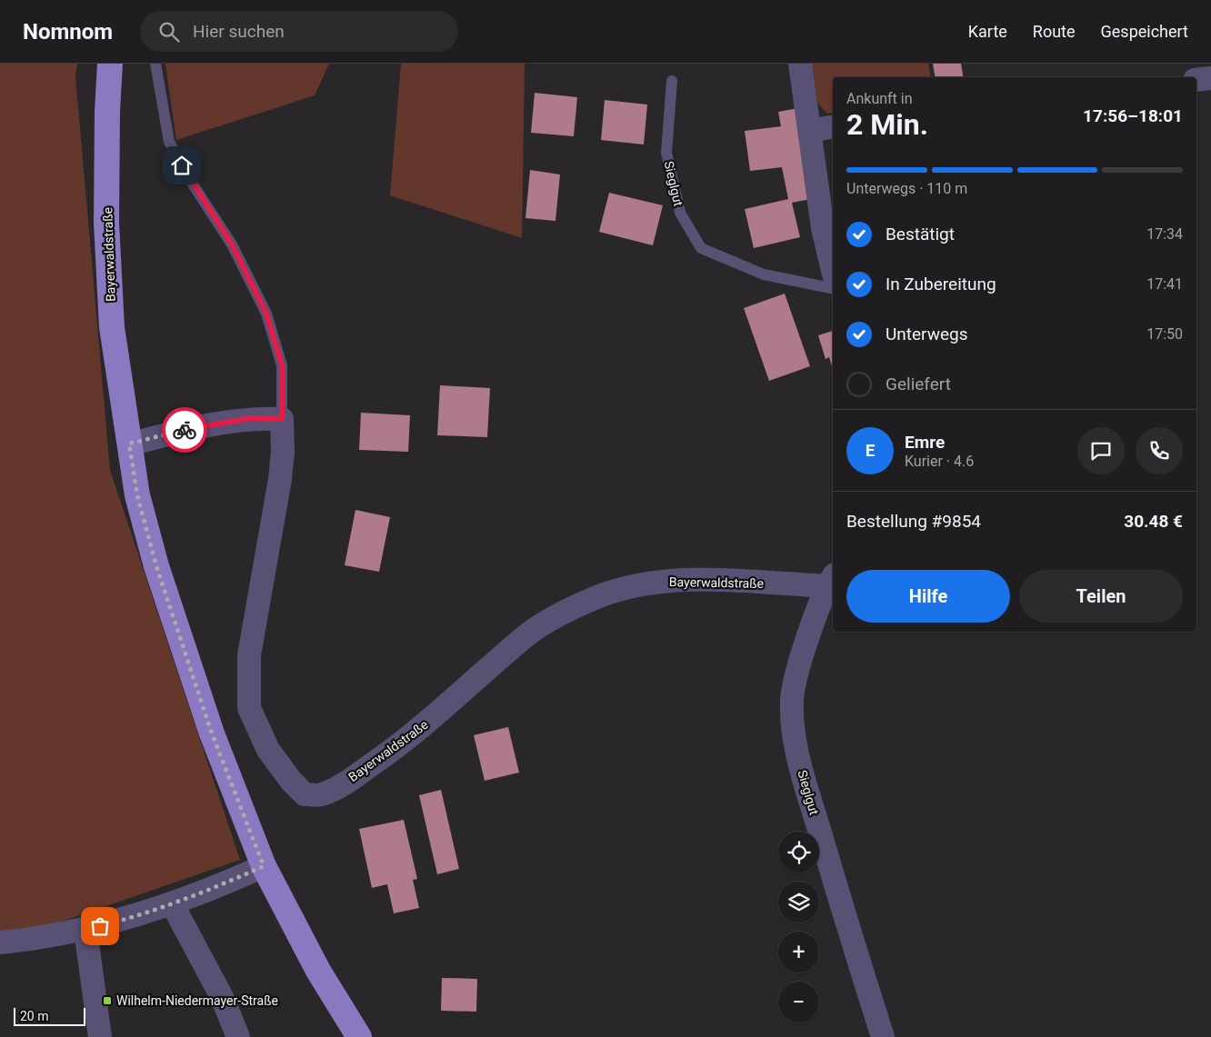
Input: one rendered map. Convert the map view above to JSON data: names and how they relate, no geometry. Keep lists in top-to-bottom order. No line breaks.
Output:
{"streets":{"main road":["Bayerwaldstraße"],"street":["Sieglgut"]},"crossings":[["Sieglgut","Bayerwaldstraße"]],"places":{"transit":["Wilhelm-Niedermayer-Straße"]},"scale_bar":"20 m","page":{"header":"Nomnom","search":"Hier suchen","nav":["Karte","Route","Gespeichert"],"heading":["2 Min.","Ankunft in","17:56–18:01"],"panel":["Emre","Kurier · 4.6","Bestellung #9854","30.48 €"],"bar":"Unterwegs · 110 m","list":[["Bestätigt","17:34"],["In Zubereitung","17:41"],["Unterwegs","17:50"],"Geliefert"],"round":"E","buttons":["Hilfe","Teilen"],"map_buttons":["+","−"],"scale":"20 m"}}
